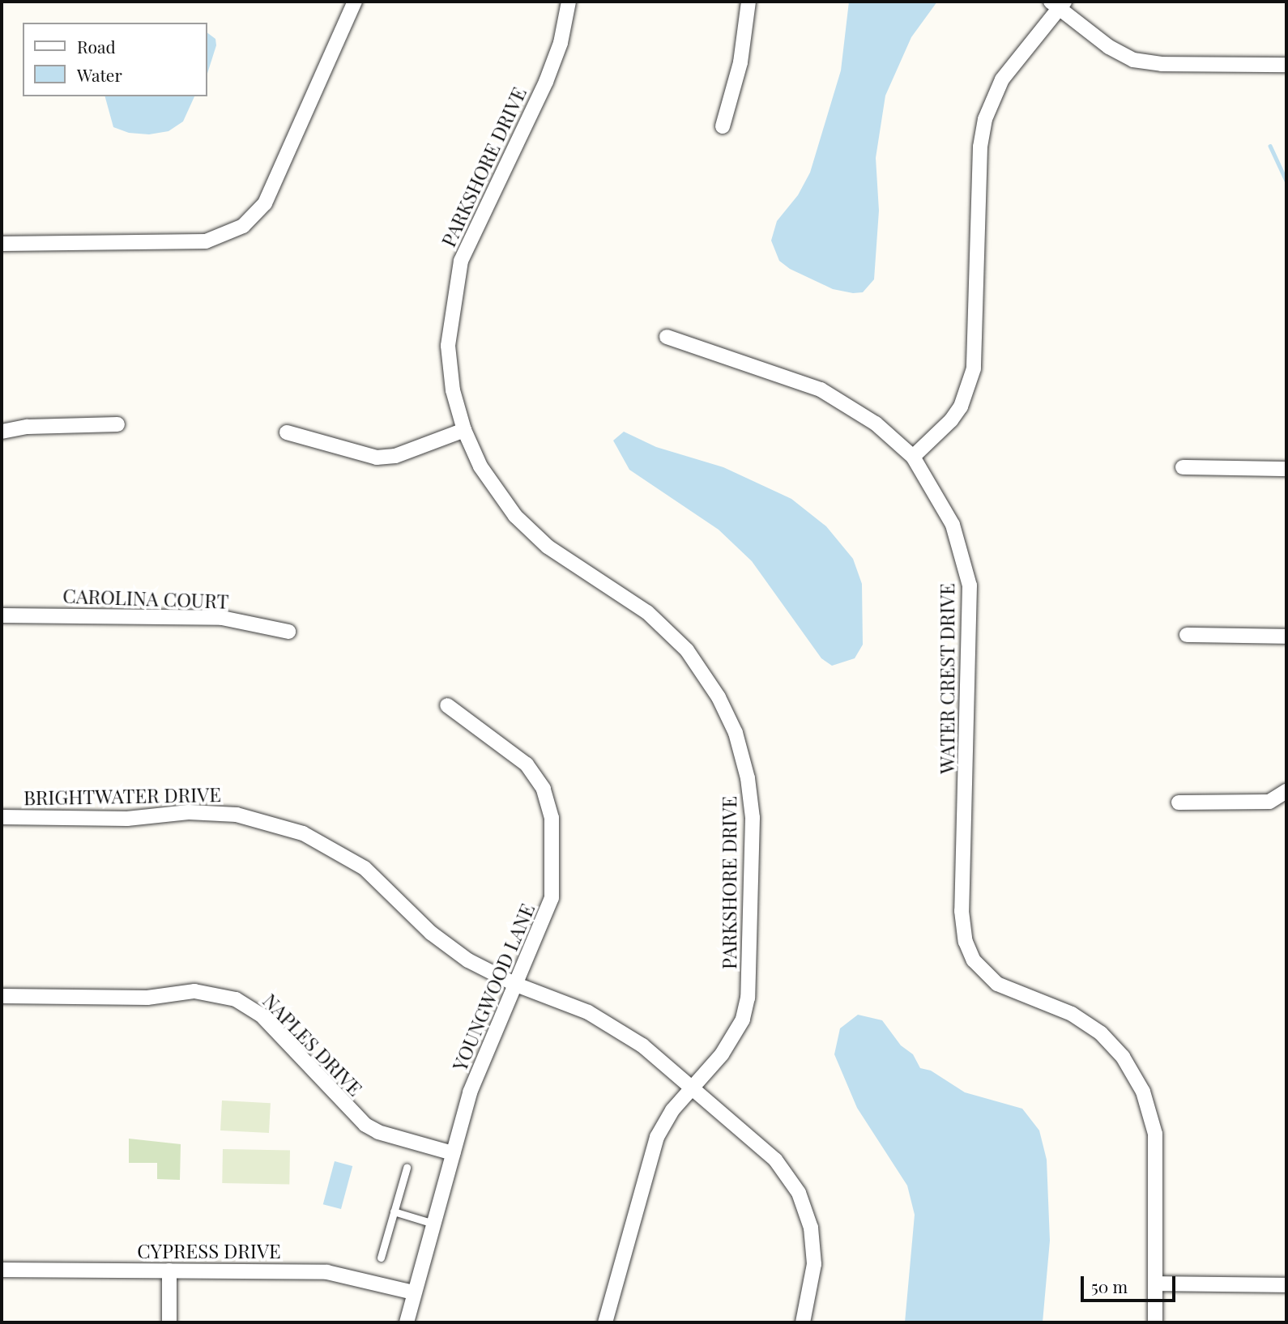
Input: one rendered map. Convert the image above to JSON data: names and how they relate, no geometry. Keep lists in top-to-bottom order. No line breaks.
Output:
{"streets":{"street":["PARKSHORE DRIVE","CAROLINA COURT","WATER CREST DRIVE","BRIGHTWATER DRIVE","YOUNGWOOD LANE","NAPLES DRIVE","CYPRESS DRIVE"]},"crossings":[["PARKSHORE DRIVE","BRIGHTWATER DRIVE"],["BRIGHTWATER DRIVE","YOUNGWOOD LANE"],["YOUNGWOOD LANE","NAPLES DRIVE"],["YOUNGWOOD LANE","CYPRESS DRIVE"]],"legend":["Road","Water"],"scale_bar":"50 m"}
